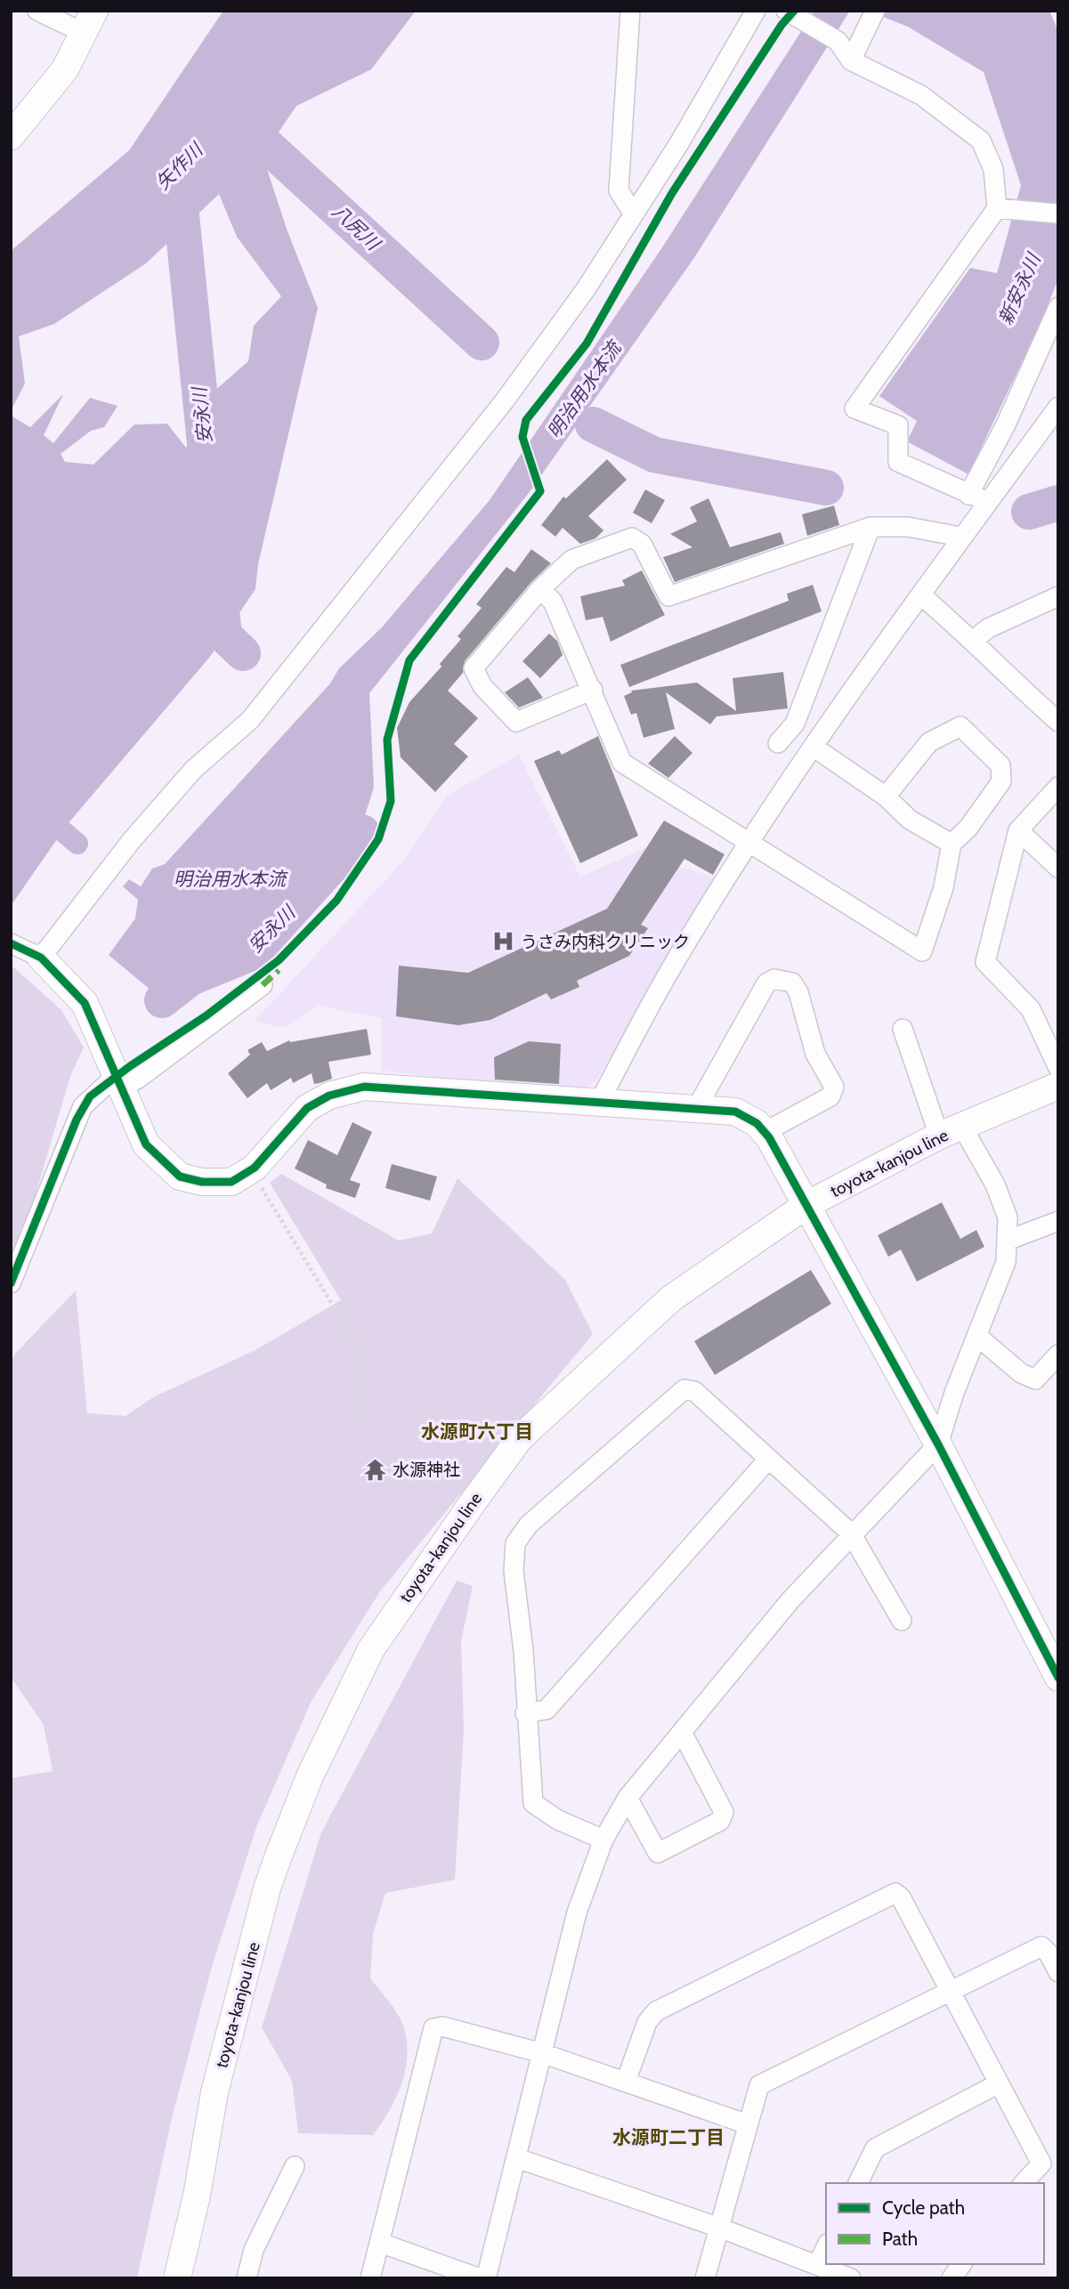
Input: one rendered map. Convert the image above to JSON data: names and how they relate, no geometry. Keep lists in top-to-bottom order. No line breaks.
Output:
{"streets":{"main road":["toyota-kanjou line"]},"districts":["水源町六丁目","水源町二丁目"],"water":["矢作川","八尻川","新安永川","明治用水本流","安永川"],"places":{"hospital":["うさみ内科クリニック"],"temple":["水源神社"]},"legend":["Cycle path","Path"]}
